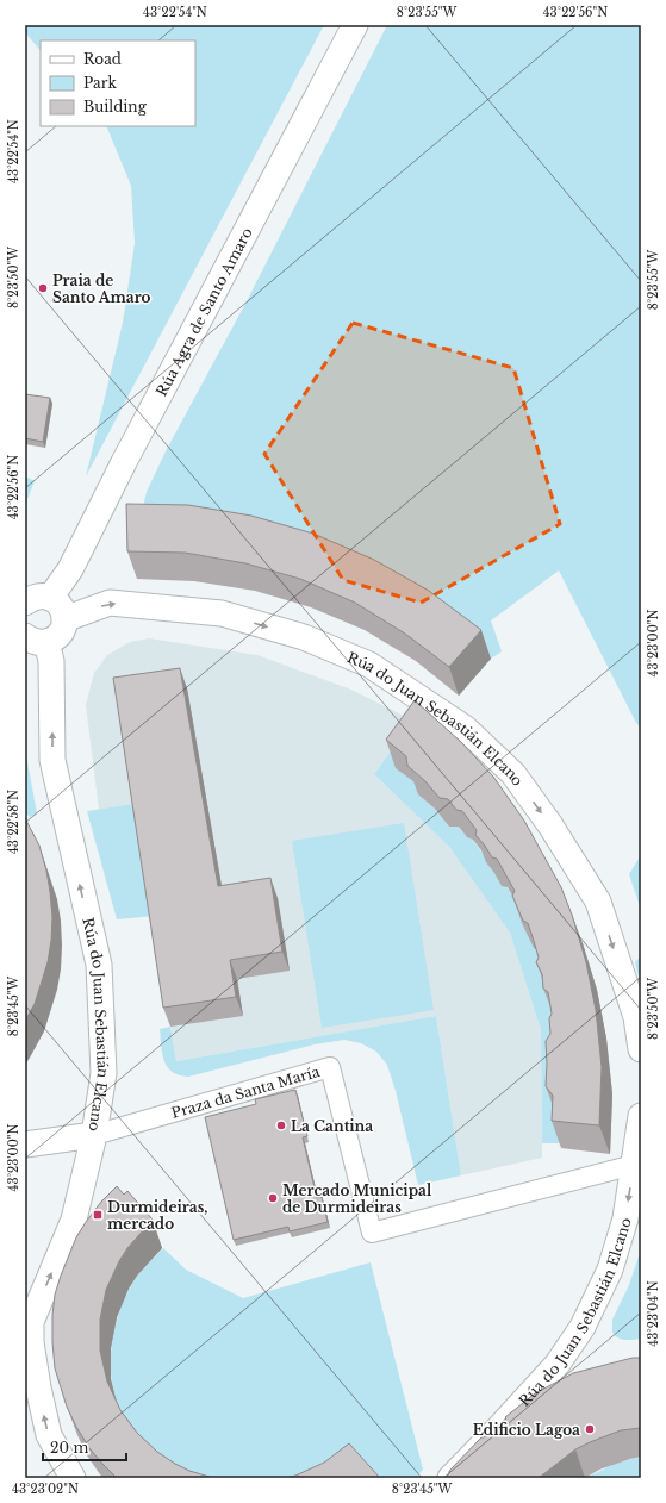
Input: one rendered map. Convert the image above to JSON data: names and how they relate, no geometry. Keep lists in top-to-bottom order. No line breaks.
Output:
{"streets":{"street":["Rúa Agra de Santo Amaro","Rúa do Juan Sebastián Elcano","Praza da Santa María"]},"crossings":[["Rúa do Juan Sebastián Elcano","Praza da Santa María"]],"places":{"other":["Praia de Santo Amaro","La Cantina","Mercado Municipal de Durmideiras","Edificio Lagoa"],"transit":["Durmideiras, mercado"]},"legend":["Road","Park","Building"],"scale_bar":"20 m","coordinates":["43°22'54\"N","8°23'55\"W","43°22'56\"N","8°23'50\"W","43°23'00\"N","43°22'58\"N","8°23'45\"W","43°23'04\"N","43°23'02\"N"]}
